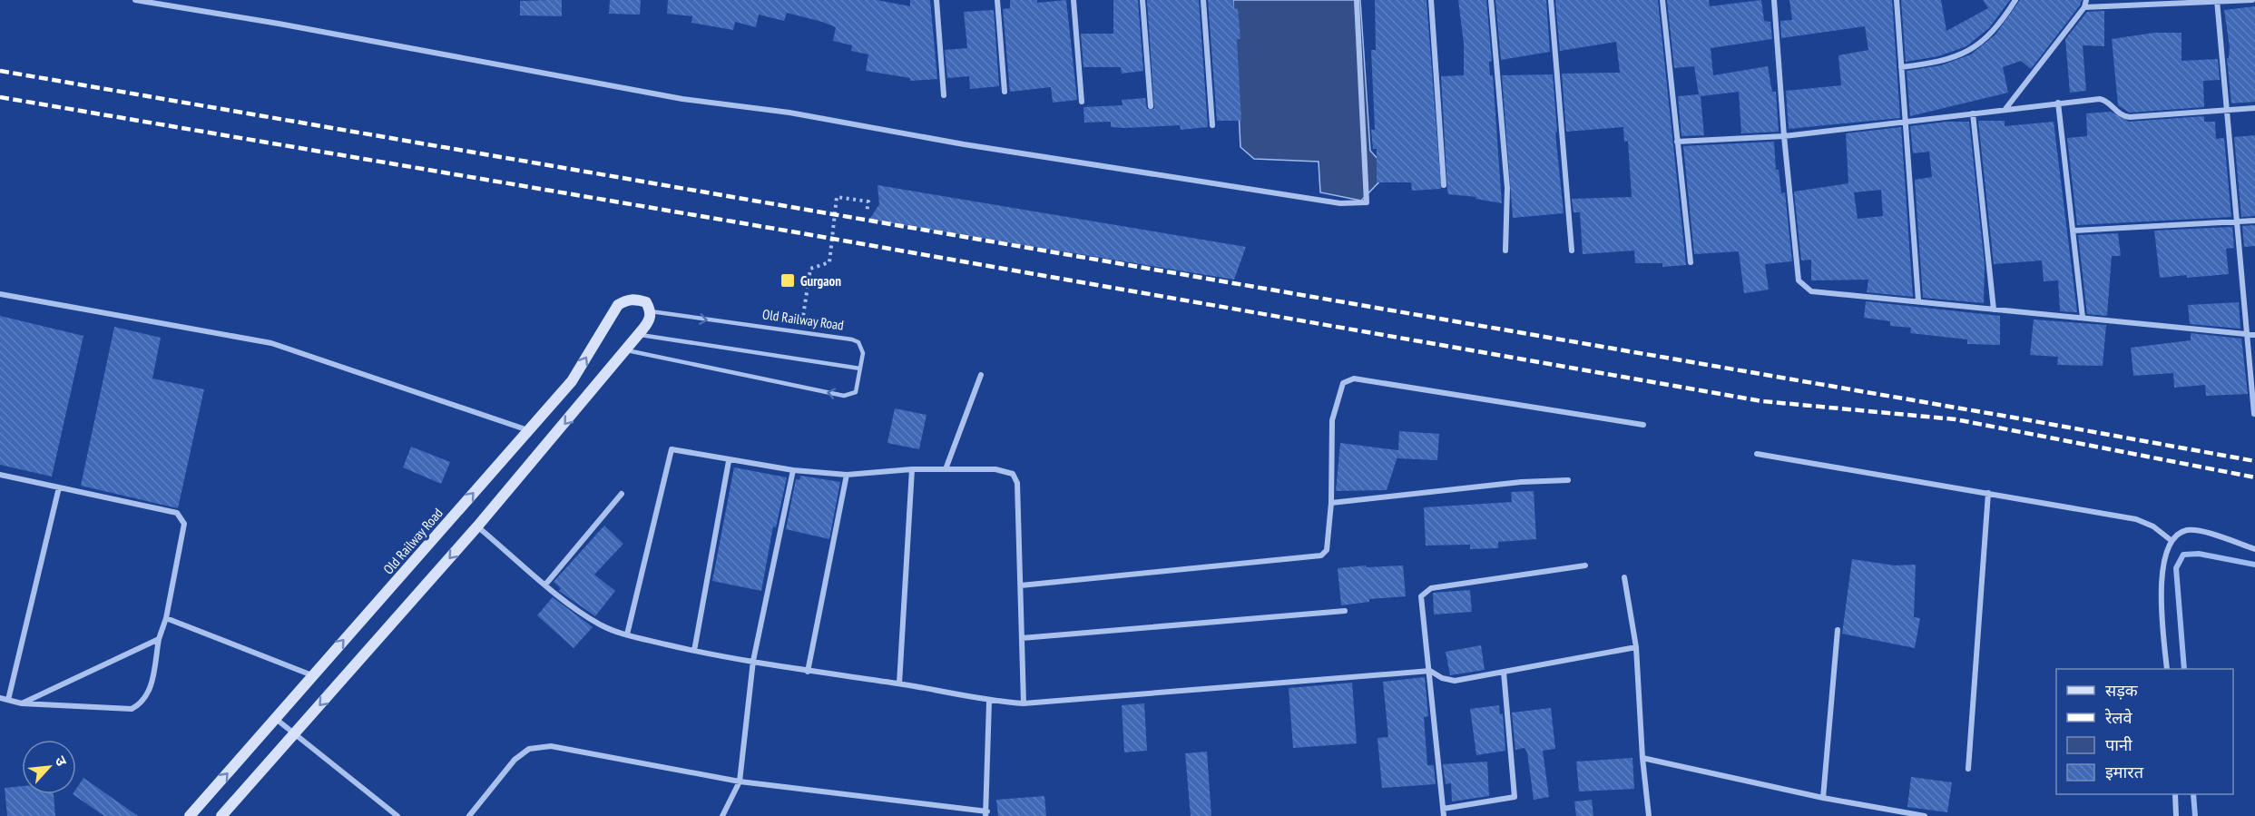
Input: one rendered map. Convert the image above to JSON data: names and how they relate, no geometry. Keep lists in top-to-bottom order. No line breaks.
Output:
{"streets":{"main road":["Old Railway Road"]},"places":{"transit":["Gurgaon"]},"legend":["सड़क","रेलवे","पानी","इमारत"],"north":"top right"}
